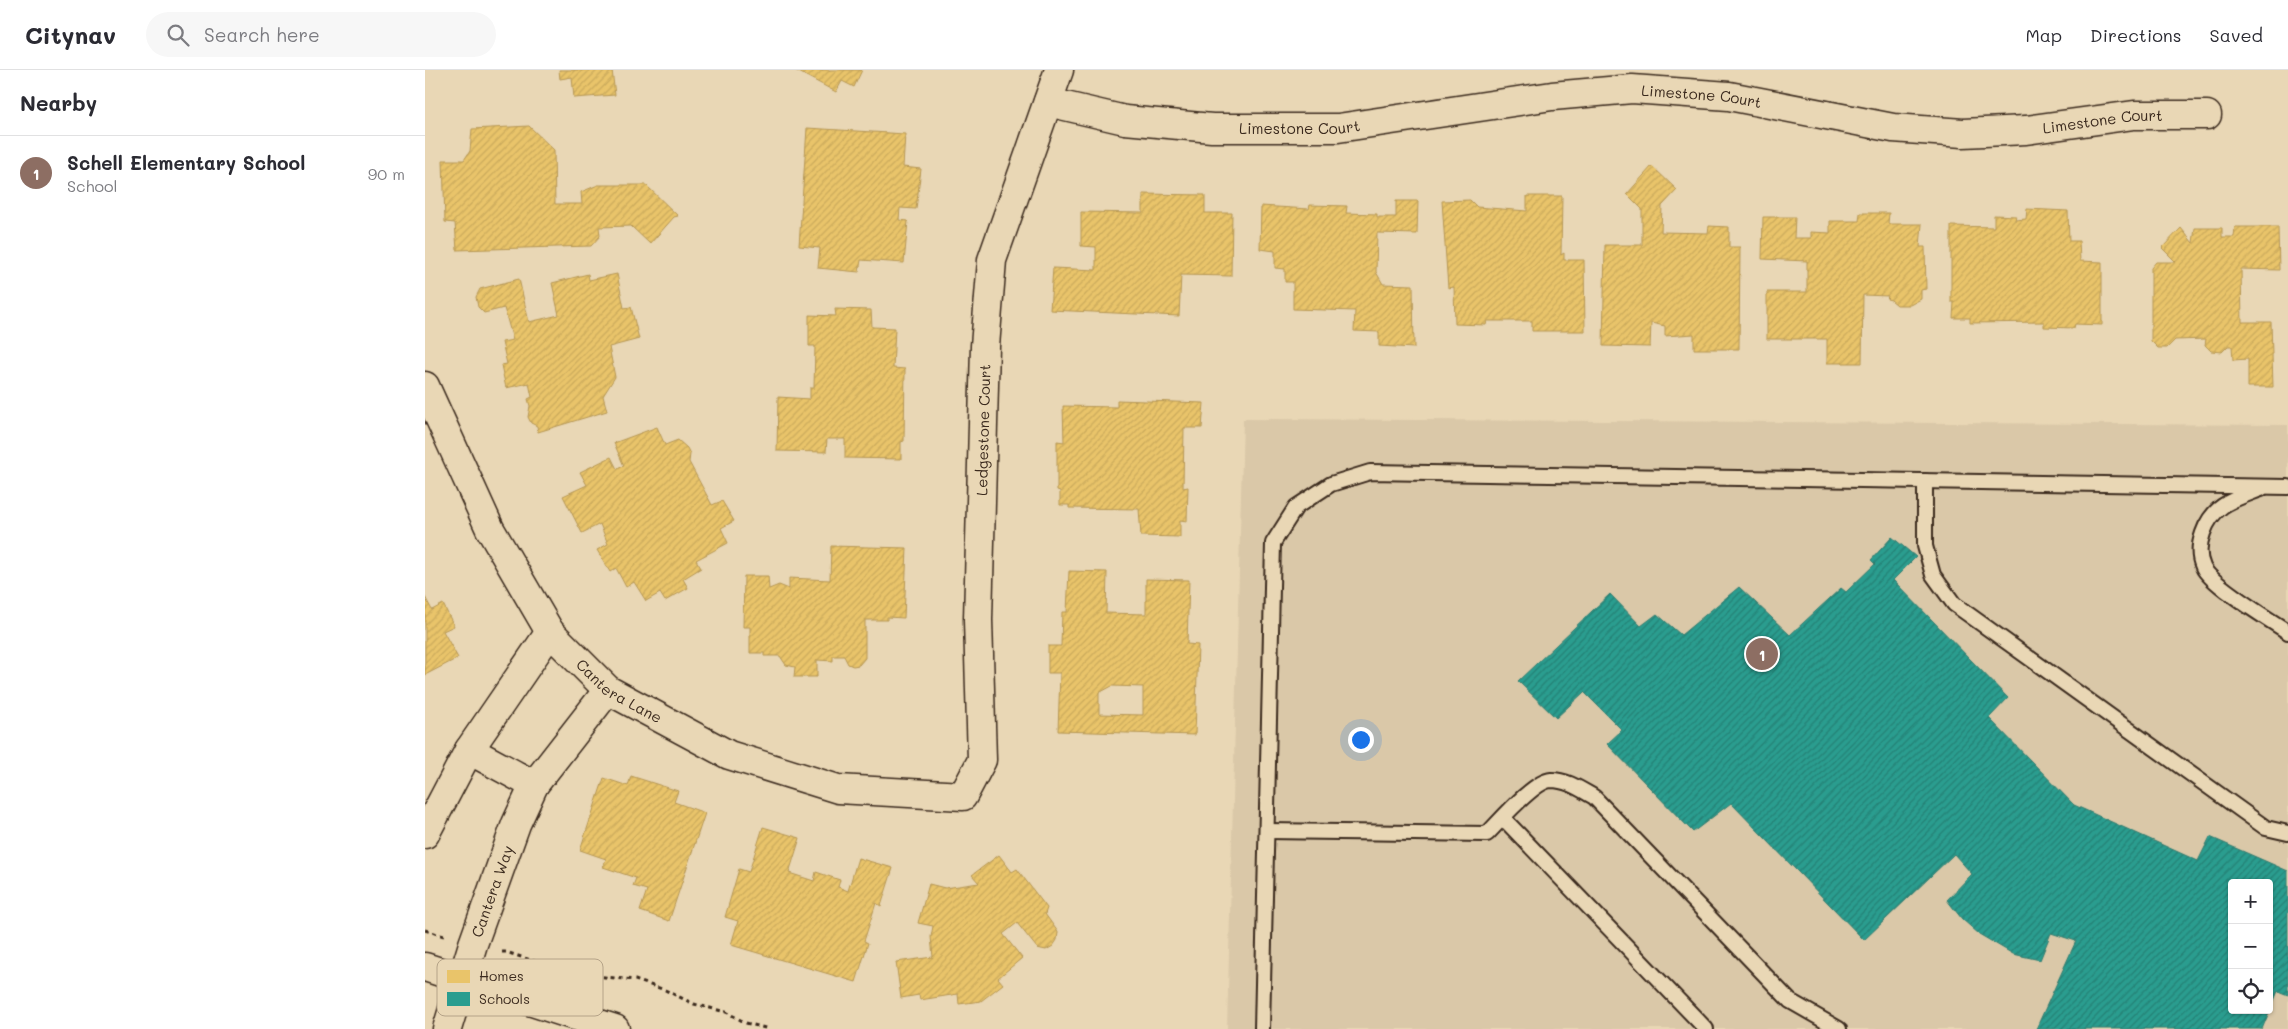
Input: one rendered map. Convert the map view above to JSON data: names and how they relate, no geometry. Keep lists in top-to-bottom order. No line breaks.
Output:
{"streets":{"street":["Limestone Court","Ledgestone Court","Cantera Lane","Cantera Way"]},"crossings":[["Limestone Court","Ledgestone Court"],["Ledgestone Court","Cantera Lane"],["Cantera Lane","Cantera Way"]],"legend":["Homes","Schools"],"page":{"header":"Citynav","search":"Search here","nav":["Map","Directions","Saved"],"heading":"Nearby","list":[{"mark":"1","name":"Schell Elementary School","note":"School","value":"90 m"}],"pins":"1","map_buttons":["+","−"]}}
